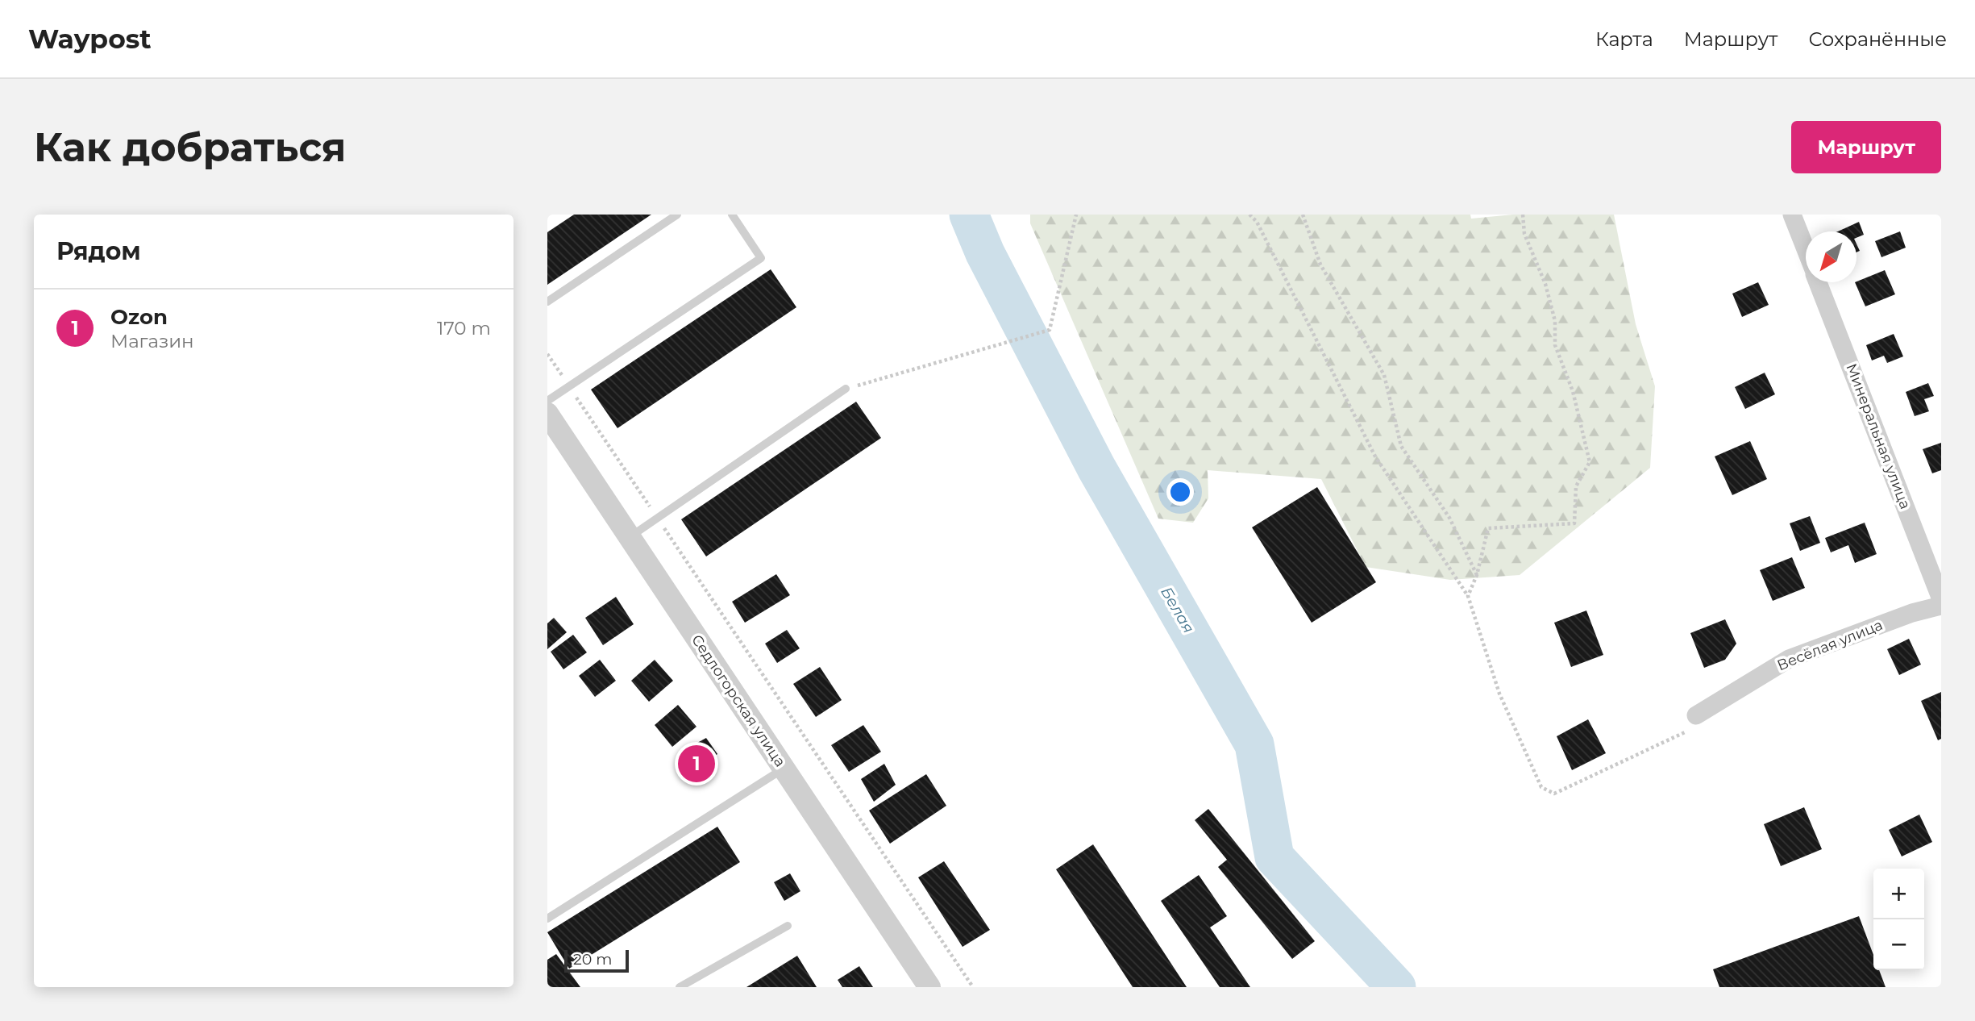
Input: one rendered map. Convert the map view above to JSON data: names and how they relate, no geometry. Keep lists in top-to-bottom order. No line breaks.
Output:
{"streets":{"street":["Минеральная улица","Весёлая улица","Седлогорская улица"]},"water":["Белая"],"scale_bar":"20 m","north":"bottom left","page":{"header":"Waypost","nav":["Карта","Маршрут","Сохранённые"],"buttons":"Маршрут","title":"Как добраться","heading":"Рядом","list":[{"mark":"1","name":"Ozon","note":"Магазин","value":"170 m"}],"pins":"1","map_buttons":["+","−"],"scale":"20 m"}}
